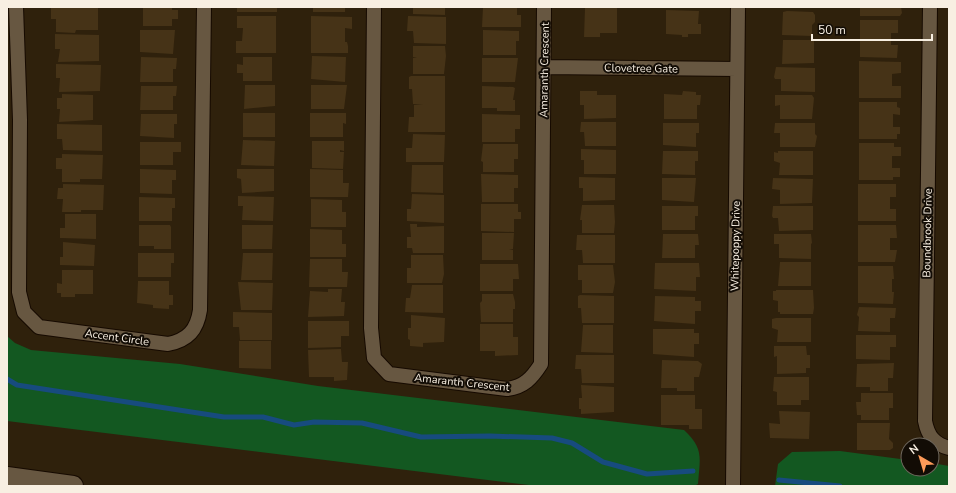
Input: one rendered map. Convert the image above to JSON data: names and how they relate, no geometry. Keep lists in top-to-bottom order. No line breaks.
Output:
{"streets":{"street":["Clovetree Gate","Amaranth Crescent","Boundbrook Drive","Whitepoppy Drive","Accent Circle"]},"crossings":[["Clovetree Gate","Amaranth Crescent"],["Clovetree Gate","Whitepoppy Drive"]],"scale_bar":"50 m","north":"top left"}
